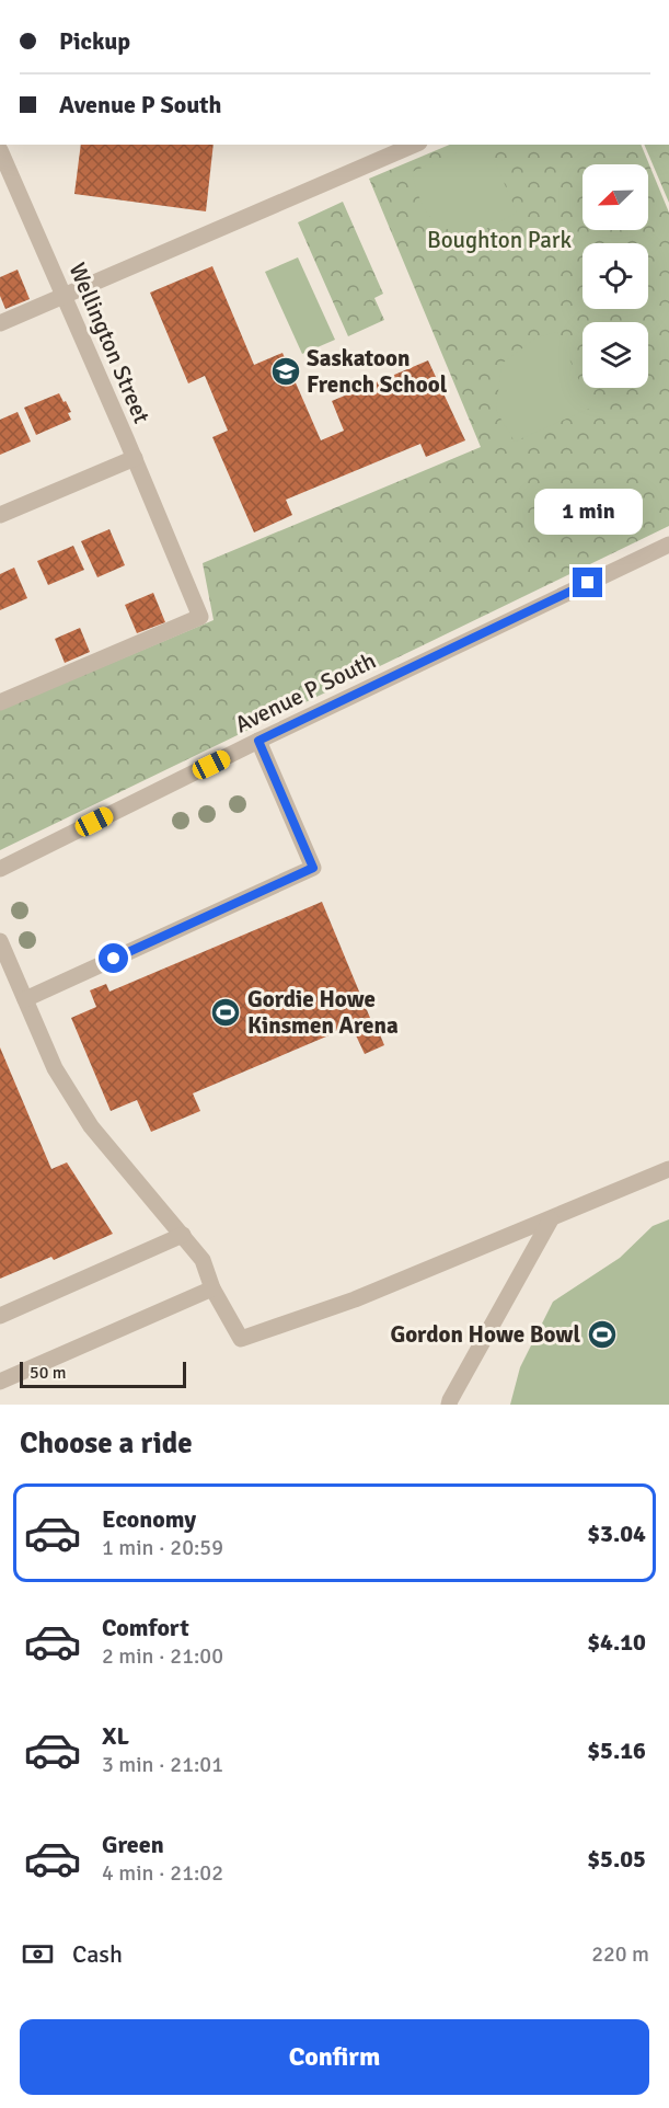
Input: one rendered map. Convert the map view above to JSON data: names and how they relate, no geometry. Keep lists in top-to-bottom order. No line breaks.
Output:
{"streets":{"street":["Wellington Street","Avenue P South"]},"parks":["Boughton Park"],"places":{"school or university":["Saskatoon French School"],"sports":["Gordie Howe Kinsmen Arena","Gordon Howe Bowl"]},"scale_bar":"50 m","north":"bottom left","page":{"banner":["Pickup","Avenue P South"],"bubble":"1 min","scale":"50 m","heading":"Choose a ride","list":[{"name":"Economy","note":"1 min · 20:59","value":"$3.04"},{"name":"Comfort","note":"2 min · 21:00","value":"$4.10"},{"name":"XL","note":"3 min · 21:01","value":"$5.16"},{"name":"Green","note":"4 min · 21:02","value":"$5.05"}],"pay":["Cash","220 m"],"buttons":"Confirm"}}
